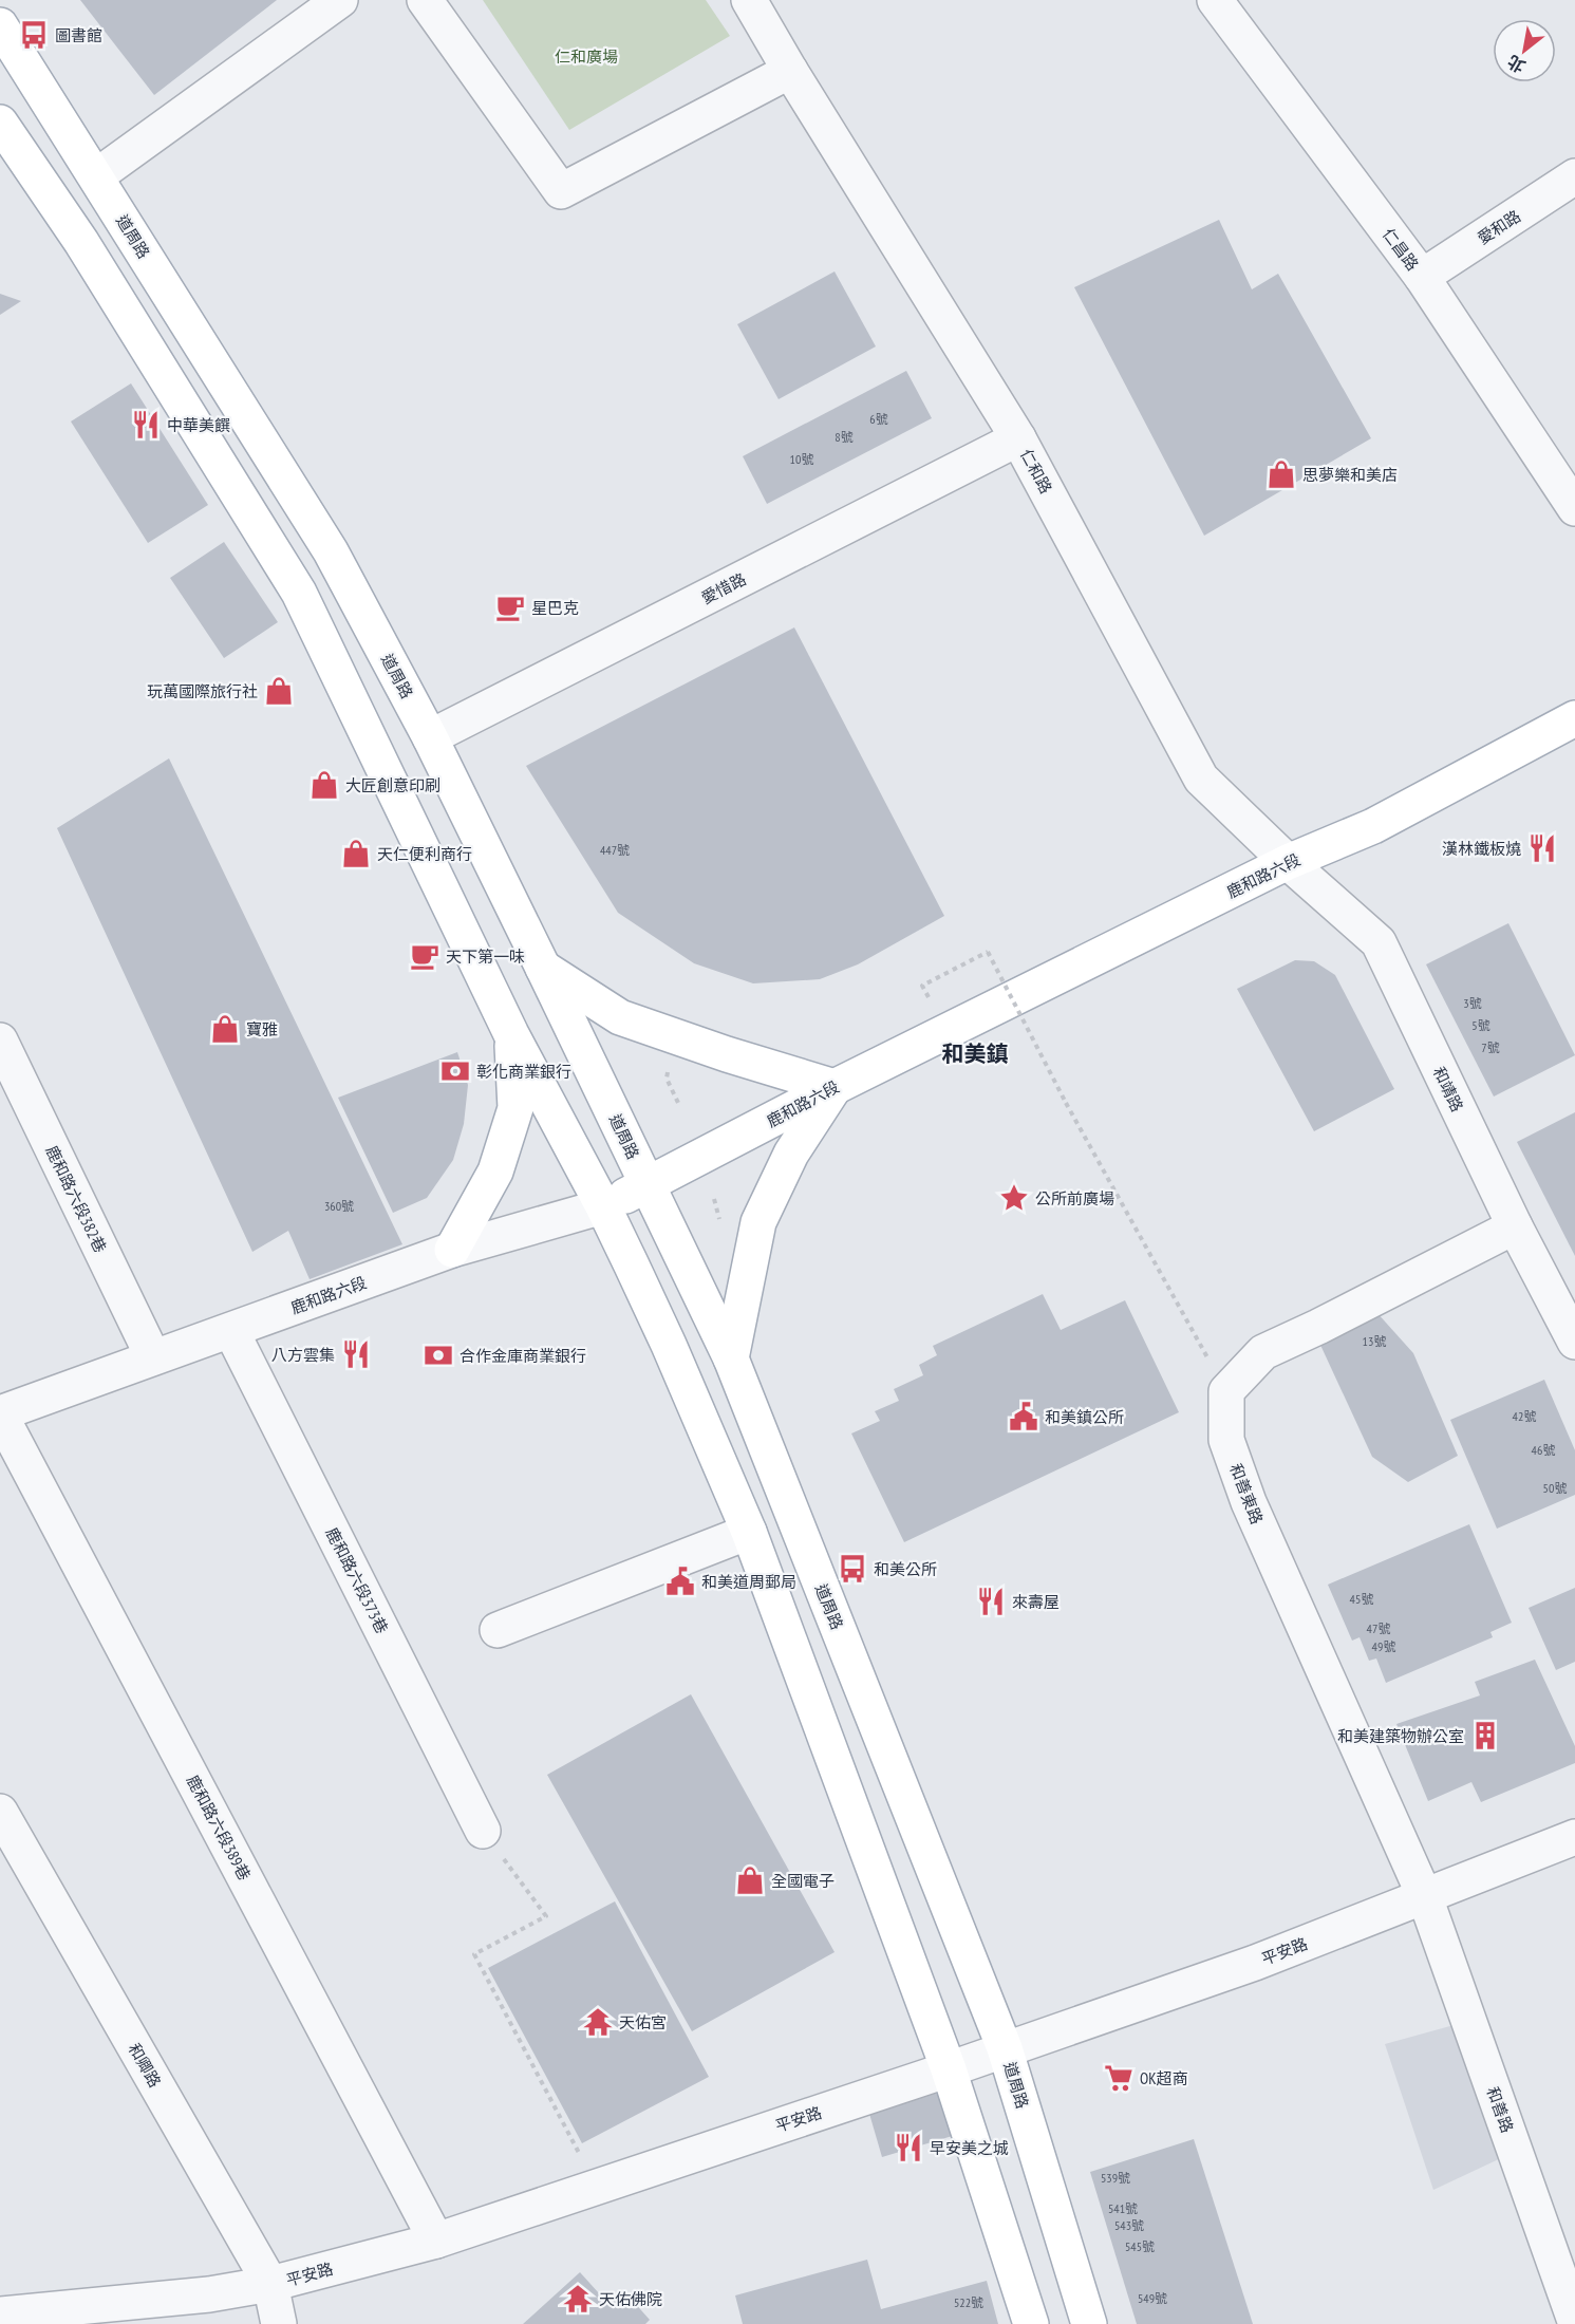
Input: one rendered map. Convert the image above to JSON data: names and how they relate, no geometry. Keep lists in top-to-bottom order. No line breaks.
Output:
{"streets":{"main road":["道周路","鹿和路六段"],"street":["愛和路","仁昌路","仁和路","愛惜路","和靖路","鹿和路六段382巷","和善東路","鹿和路六段373巷","鹿和路六段389巷","平安路","和卿路","和善路"]},"crossings":[["愛和路","仁昌路"],["道周路","愛惜路"],["道周路","鹿和路六段"],["道周路","平安路"],["仁和路","愛惜路"],["仁和路","鹿和路六段"],["仁和路","和靖路"],["鹿和路六段","和靖路"],["鹿和路六段","鹿和路六段382巷"],["鹿和路六段","鹿和路六段373巷"],["鹿和路六段","鹿和路六段389巷"],["和善東路","平安路"],["和善東路","和善路"],["鹿和路六段389巷","平安路"],["平安路","和卿路"],["平安路","和善路"]],"districts":["和美鎮"],"parks":["仁和廣場"],"places":{"bus stop":["圖書館","和美公所"],"restaurant":["中華美饌","漢林鐵板燒","八方雲集","來壽屋","早安美之城"],"shop":["思夢樂和美店","玩萬國際旅行社","大匠創意印刷","天仁便利商行","寶雅","全國電子"],"cafe":["星巴克","天下第一味"],"bank":["彰化商業銀行","合作金庫商業銀行"],"place":["公所前廣場"],"public building":["和美鎮公所","和美道周郵局"],"building":["和美建築物辦公室"],"temple":["天佑宮","天佑佛院"],"supermarket":["OK超商"]},"house_numbers":["6號","8號","10號","447號","3號","5號","7號","360號","13號","42號","46號","50號","45號","47號","49號","539號","541號","543號","545號","549號","522號"],"north":"bottom left"}
